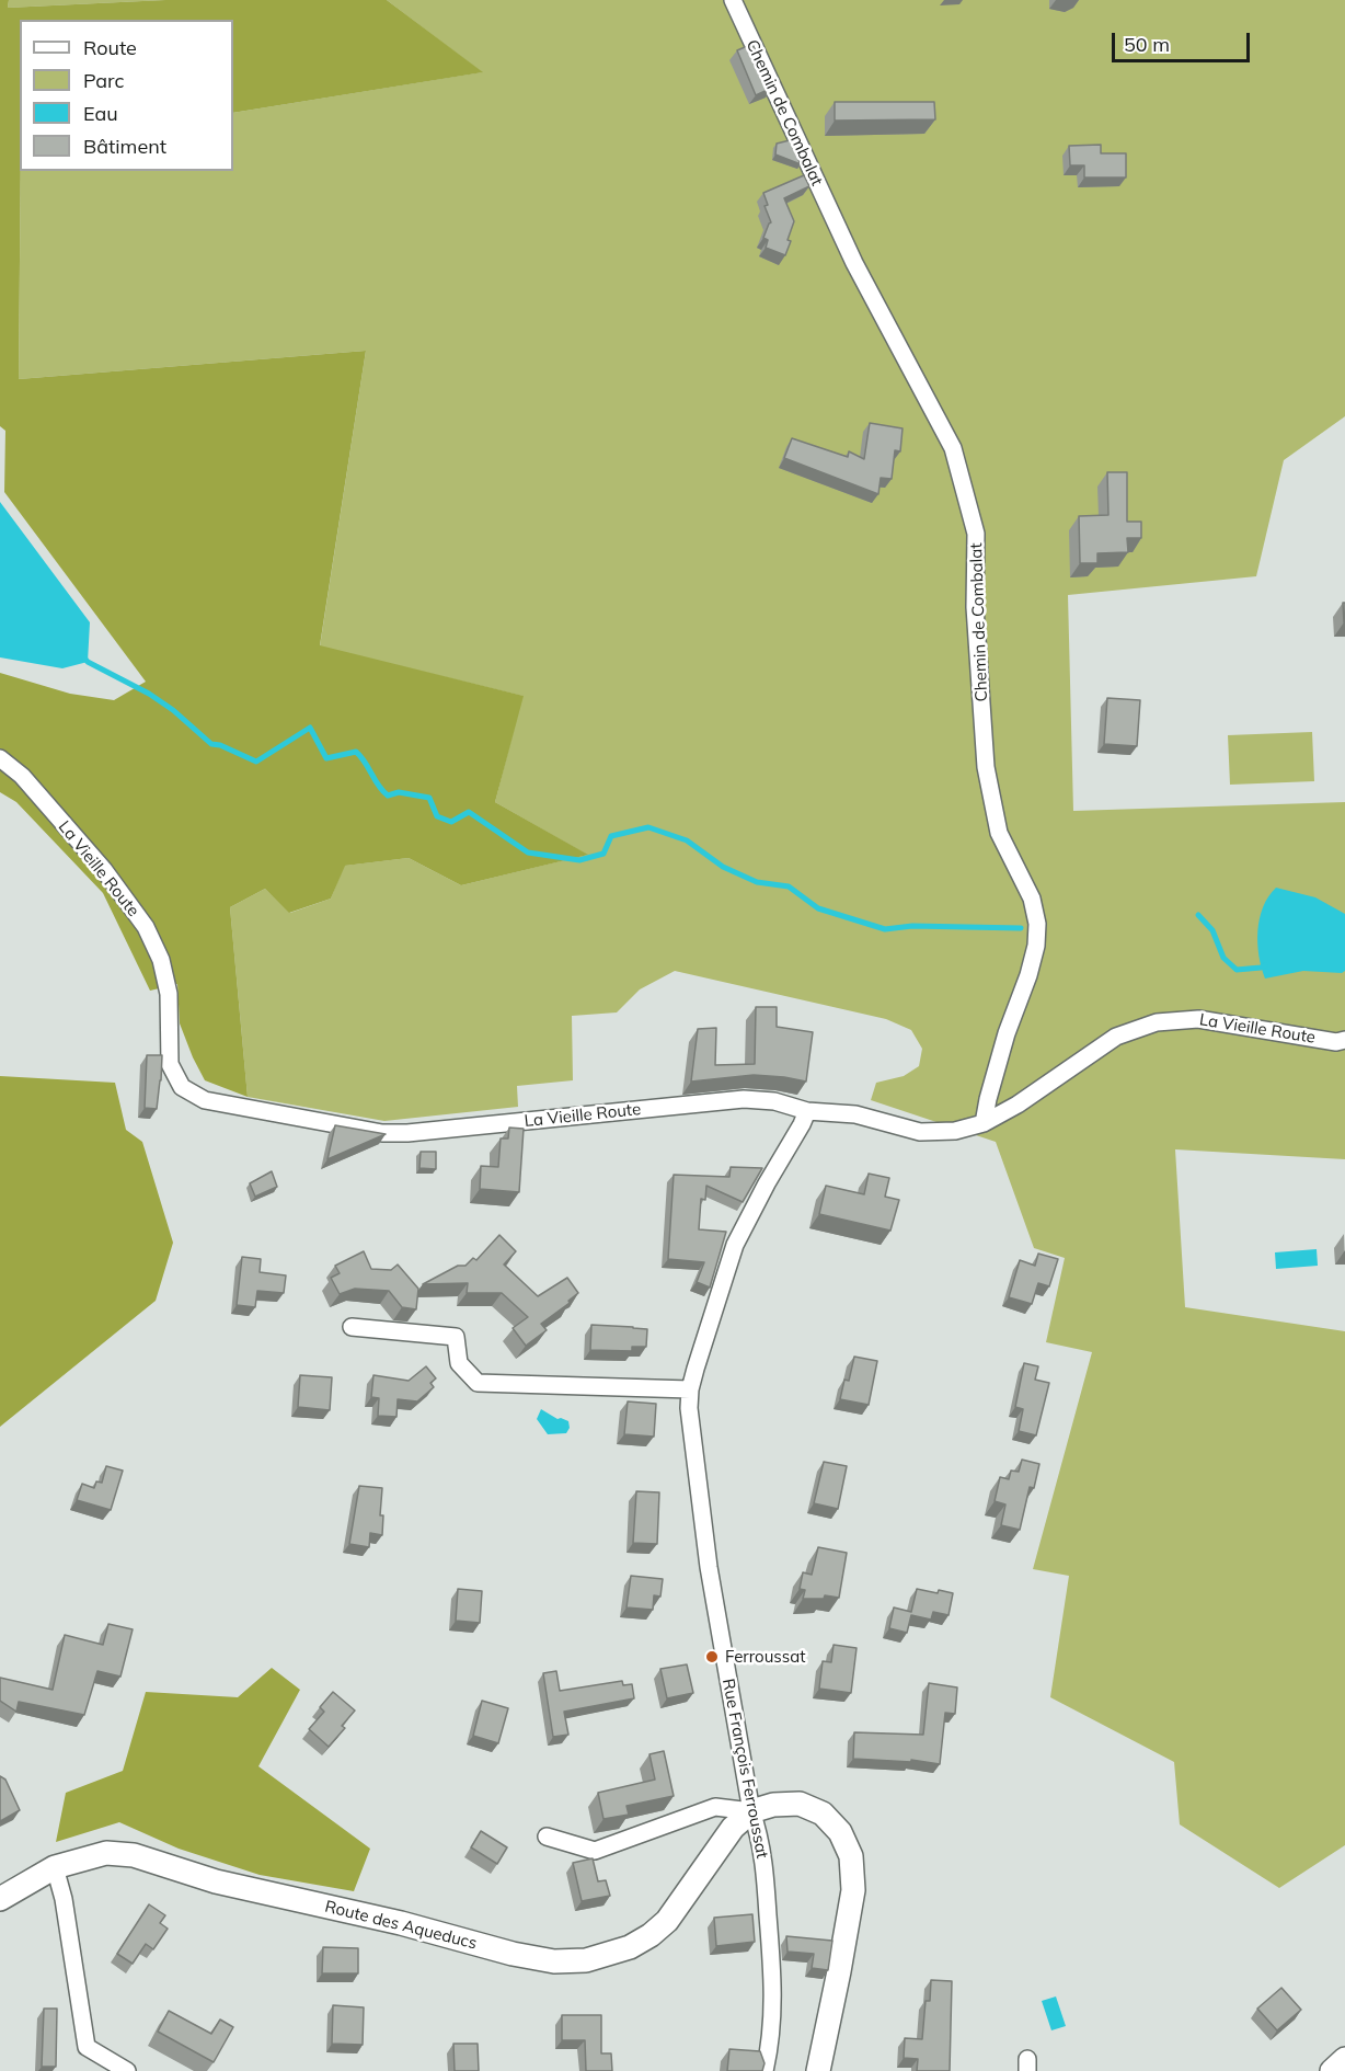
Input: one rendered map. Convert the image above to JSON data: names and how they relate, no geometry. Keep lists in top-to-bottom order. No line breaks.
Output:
{"streets":{"main road":["Route des Aqueducs"],"street":["Chemin de Combalat","La Vieille Route","Rue François Ferroussat"]},"crossings":[["Chemin de Combalat","La Vieille Route"],["La Vieille Route","Rue François Ferroussat"],["Rue François Ferroussat","Route des Aqueducs"]],"places":["Ferroussat"],"legend":["Route","Parc","Eau","Bâtiment"],"scale_bar":"50 m"}
